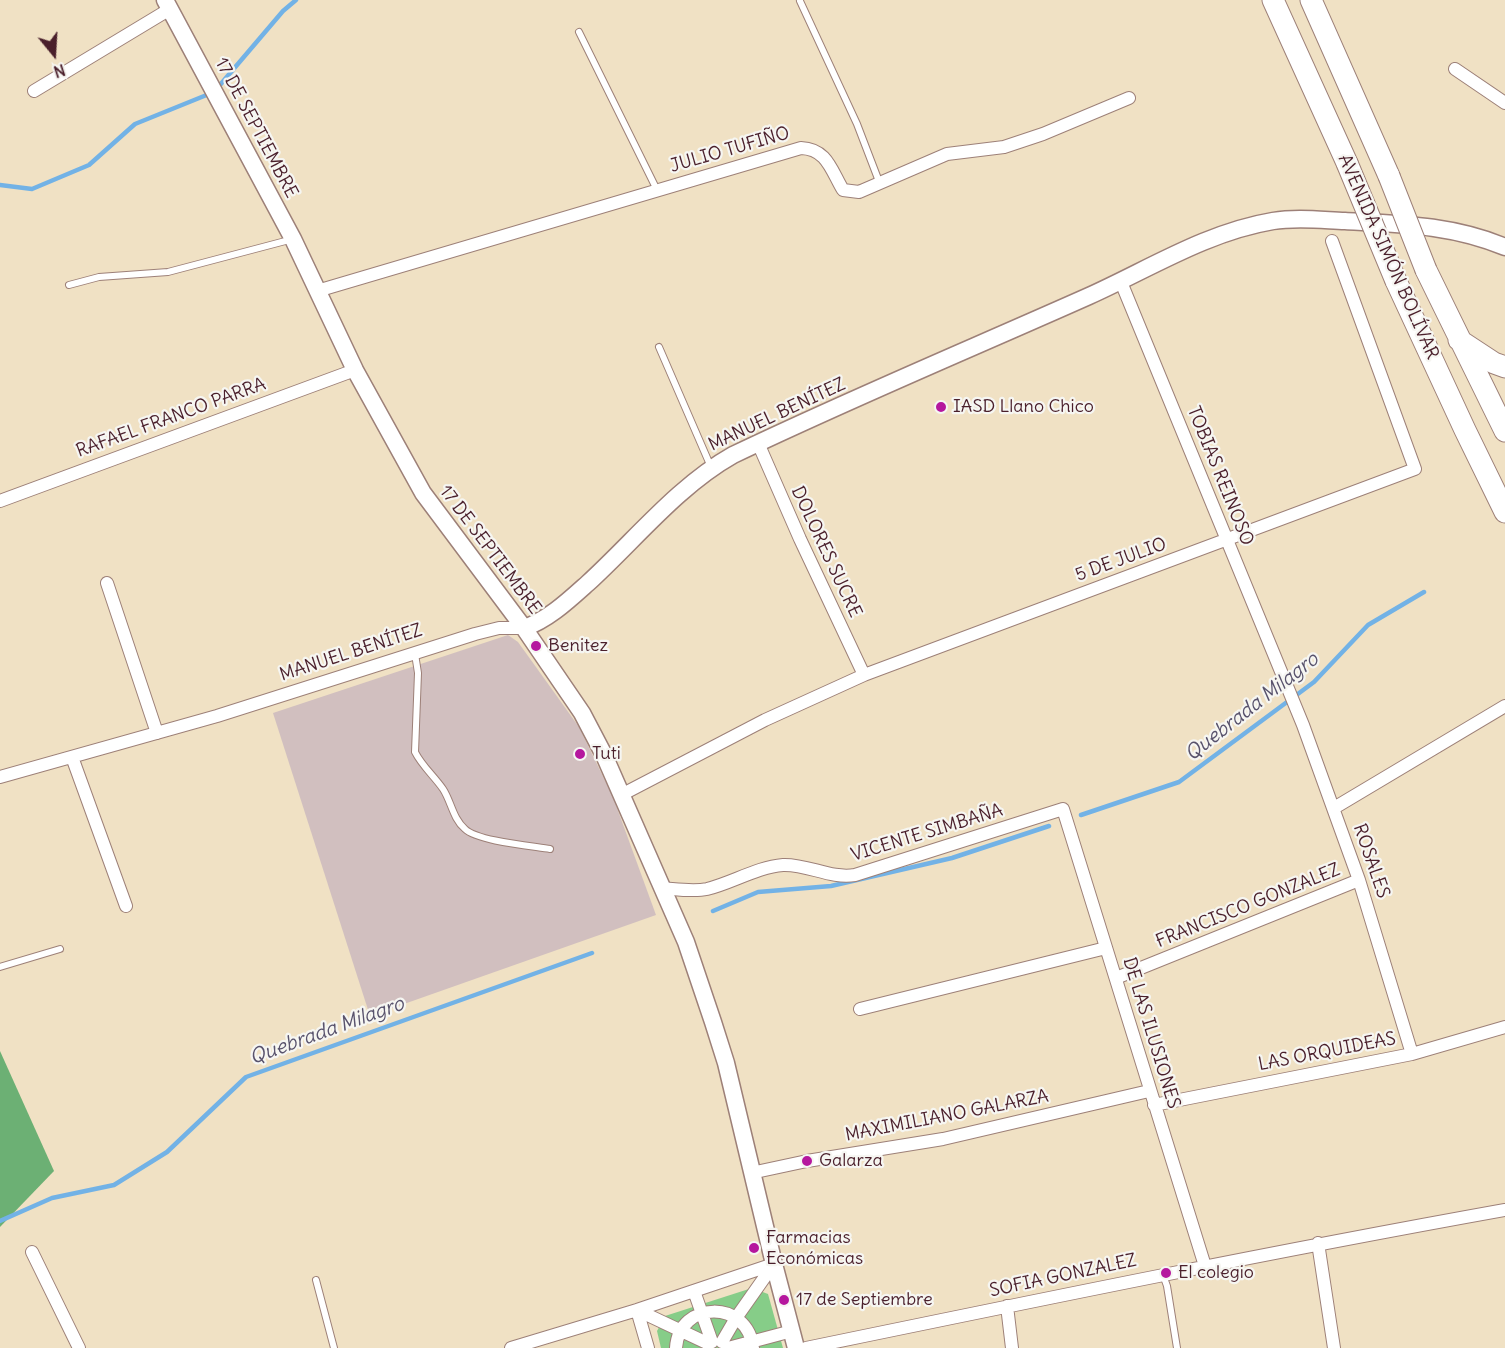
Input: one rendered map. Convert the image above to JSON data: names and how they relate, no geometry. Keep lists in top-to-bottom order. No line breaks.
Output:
{"streets":{"highway":["AVENIDA SIMÓN BOLÍVAR"],"street":["17 DE SEPTIEMBRE","JULIO TUFIÑO","MANUEL BENÍTEZ","RAFAEL FRANCO PARRA","TOBIAS REINOSO","DOLORES SUCRE","5 DE JULIO","VICENTE SIMBAÑA","ROSALES","FRANCISCO GONZALEZ","DE LAS ILUSIONES","LAS ORQUIDEAS","MAXIMILIANO GALARZA","SOFIA GONZALEZ"]},"crossings":[["17 DE SEPTIEMBRE","JULIO TUFIÑO"],["17 DE SEPTIEMBRE","MANUEL BENÍTEZ"],["17 DE SEPTIEMBRE","RAFAEL FRANCO PARRA"],["17 DE SEPTIEMBRE","5 DE JULIO"],["17 DE SEPTIEMBRE","VICENTE SIMBAÑA"],["17 DE SEPTIEMBRE","MAXIMILIANO GALARZA"],["MANUEL BENÍTEZ","TOBIAS REINOSO"],["MANUEL BENÍTEZ","DOLORES SUCRE"],["TOBIAS REINOSO","5 DE JULIO"],["TOBIAS REINOSO","ROSALES"],["DOLORES SUCRE","5 DE JULIO"],["VICENTE SIMBAÑA","DE LAS ILUSIONES"],["ROSALES","FRANCISCO GONZALEZ"],["ROSALES","LAS ORQUIDEAS"],["FRANCISCO GONZALEZ","DE LAS ILUSIONES"],["DE LAS ILUSIONES","LAS ORQUIDEAS"],["DE LAS ILUSIONES","MAXIMILIANO GALARZA"],["DE LAS ILUSIONES","SOFIA GONZALEZ"]],"water":["Quebrada Milagro"],"places":["IASD Llano Chico","Benitez","Tuti","Galarza","Farmacias Económicas","El colegio","17 de Septiembre"],"north":"bottom"}
